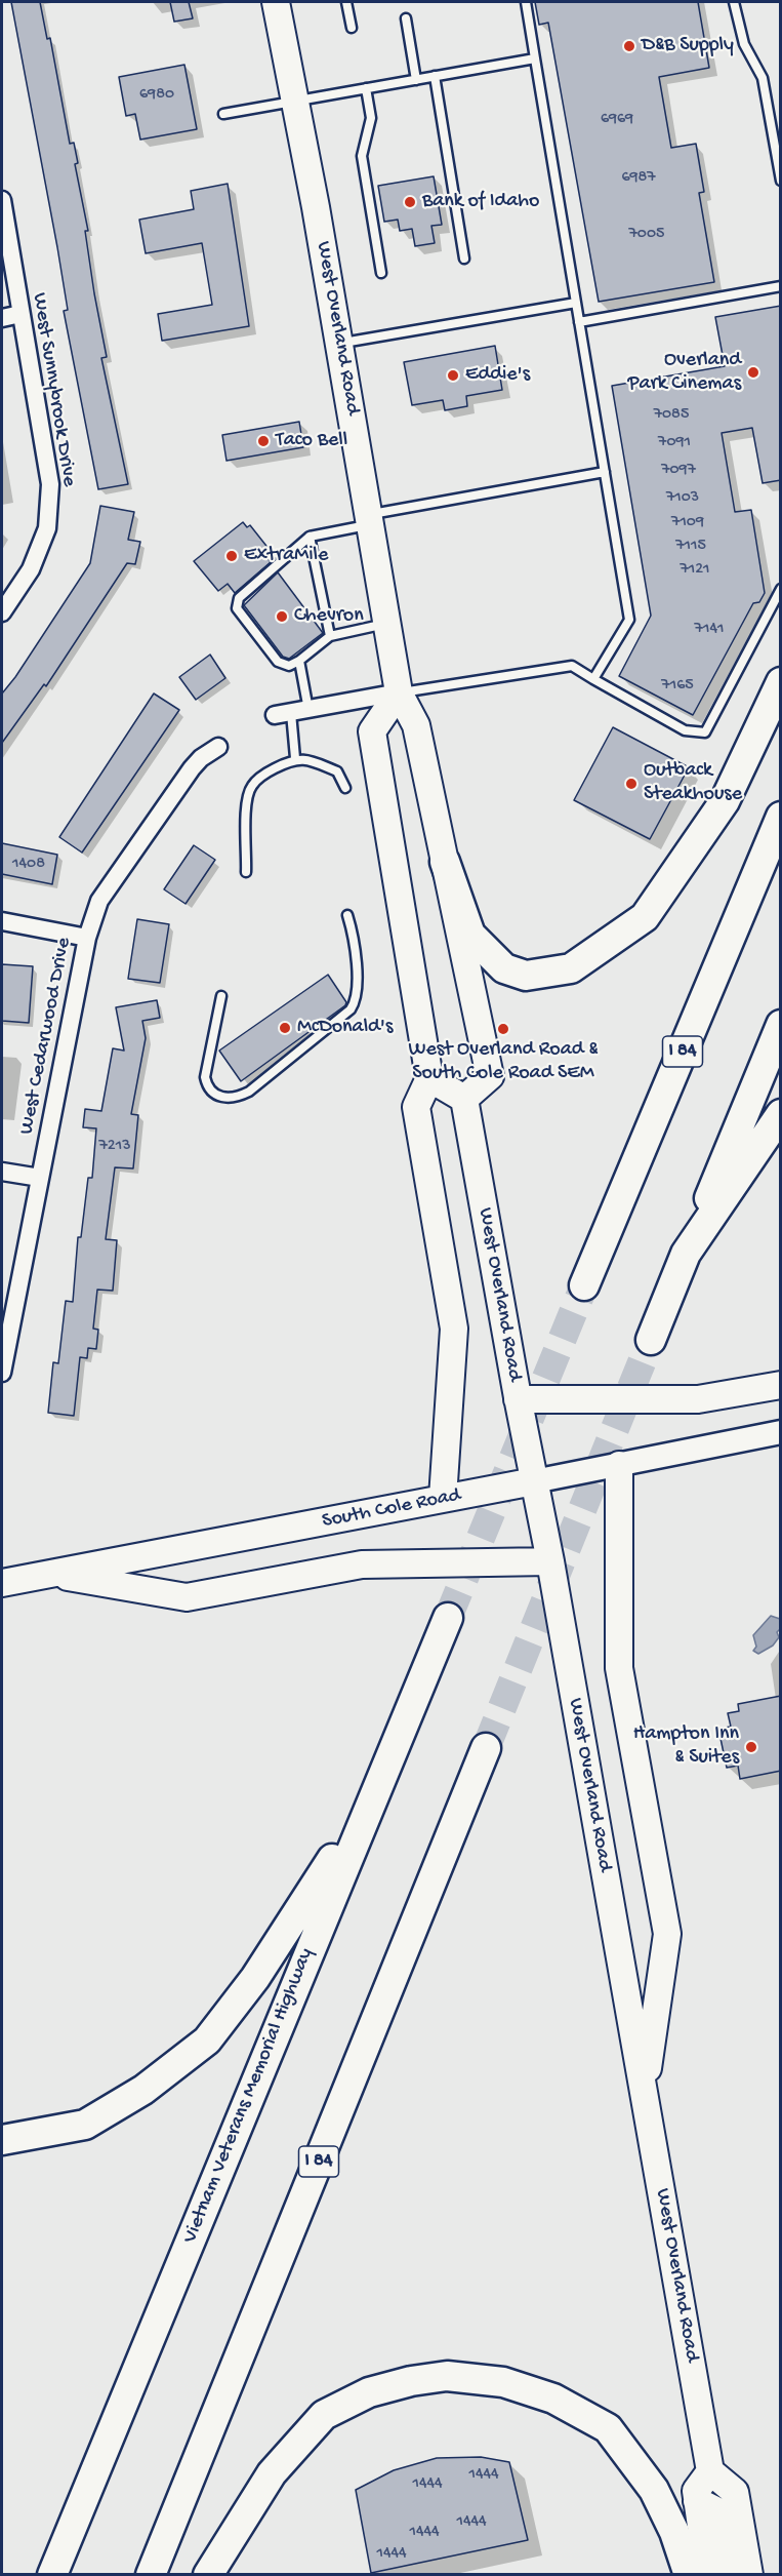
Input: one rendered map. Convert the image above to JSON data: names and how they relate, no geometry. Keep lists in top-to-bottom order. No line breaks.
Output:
{"streets":{"highway":["I 84","Vietnam Veterans Memorial Highway"],"main road":["West Overland Road","South Cole Road"],"street":["West Sunnybrook Drive","West Cedarwood Drive"]},"crossings":[["West Overland Road","South Cole Road"]],"places":["D&B Supply","Bank of Idaho","Overland Park Cinemas","Eddie's","Taco Bell","ExtraMile","Chevron","Outback Steakhouse","McDonald's","West Overland Road & South Cole Road SEM","Hampton Inn & Suites"],"house_numbers":["6980","6969","6987","7005","7085","7091","7097","7103","7109","7115","7121","7141","7165","1408","7213","1444","1444","1444","1444","1444"]}
